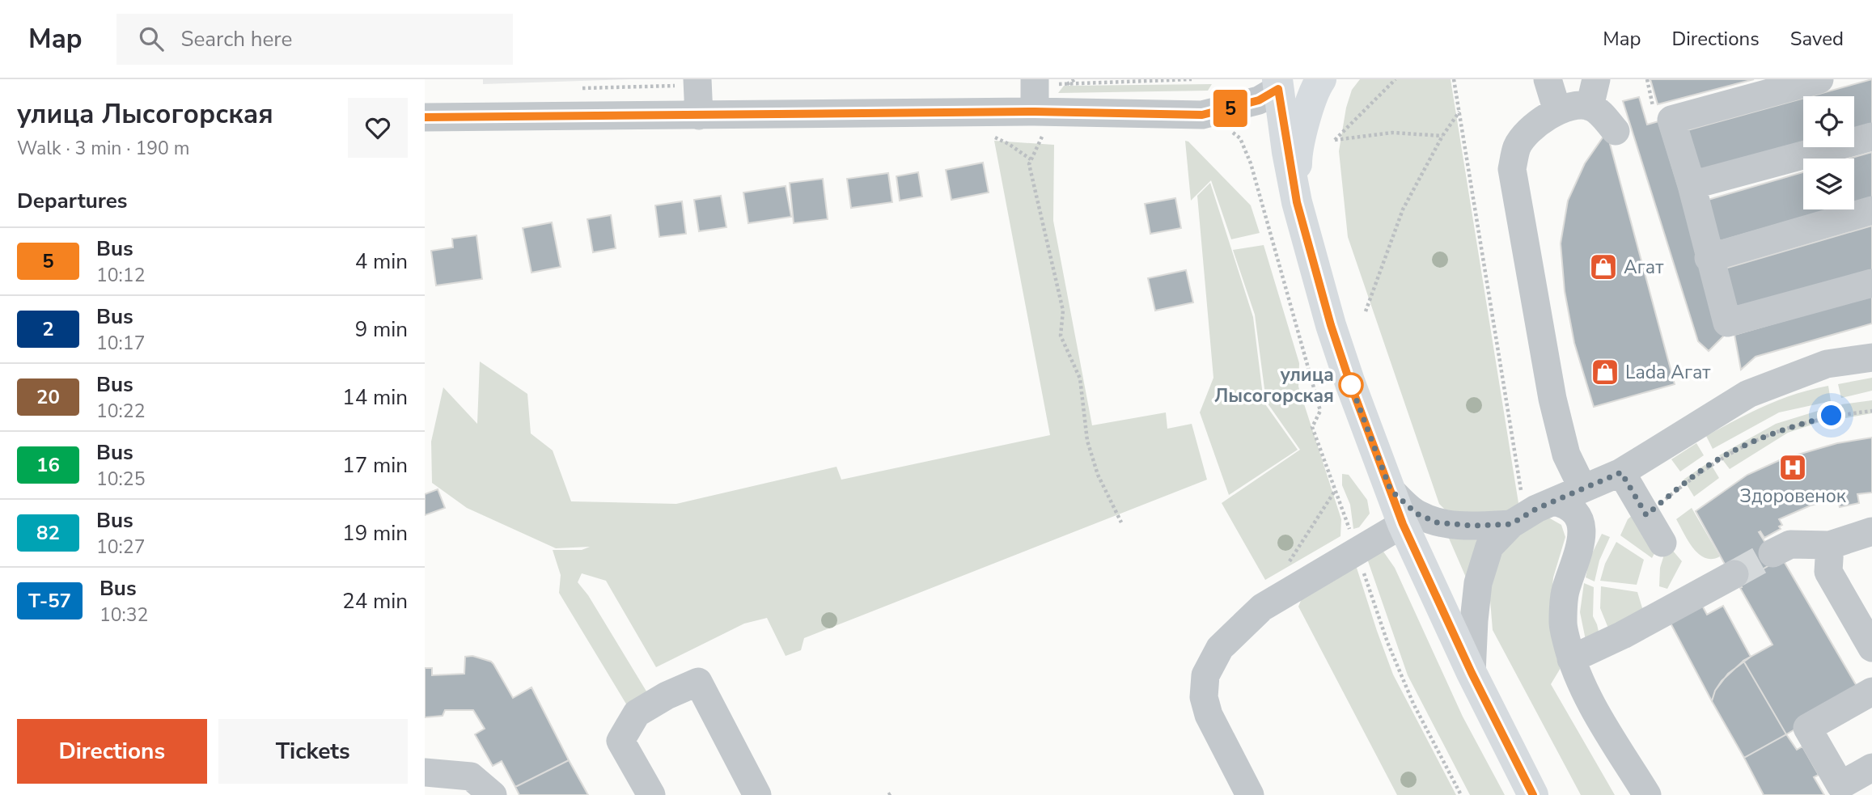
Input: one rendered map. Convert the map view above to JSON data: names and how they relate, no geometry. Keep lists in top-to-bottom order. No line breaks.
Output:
{"places":{"shop":["Агат","Lada Агат"],"other":["улица Лысогорская"],"hospital":["Здоровенок"]},"lines":["bus line 5"],"page":{"header":"Map","search":"Search here","nav":["Map","Directions","Saved"],"heading":[["улица Лысогорская","Walk · 3 min · 190 m"],"Departures"],"on_map":"5","list":[{"mark":"5","name":"Bus","note":"10:12","value":"4 min"},{"mark":"2","name":"Bus","note":"10:17","value":"9 min"},{"mark":"20","name":"Bus","note":"10:22","value":"14 min"},{"mark":"16","name":"Bus","note":"10:25","value":"17 min"},{"mark":"82","name":"Bus","note":"10:27","value":"19 min"},{"mark":"Т-57","name":"Bus","note":"10:32","value":"24 min"}],"buttons":["Directions","Tickets"]}}
